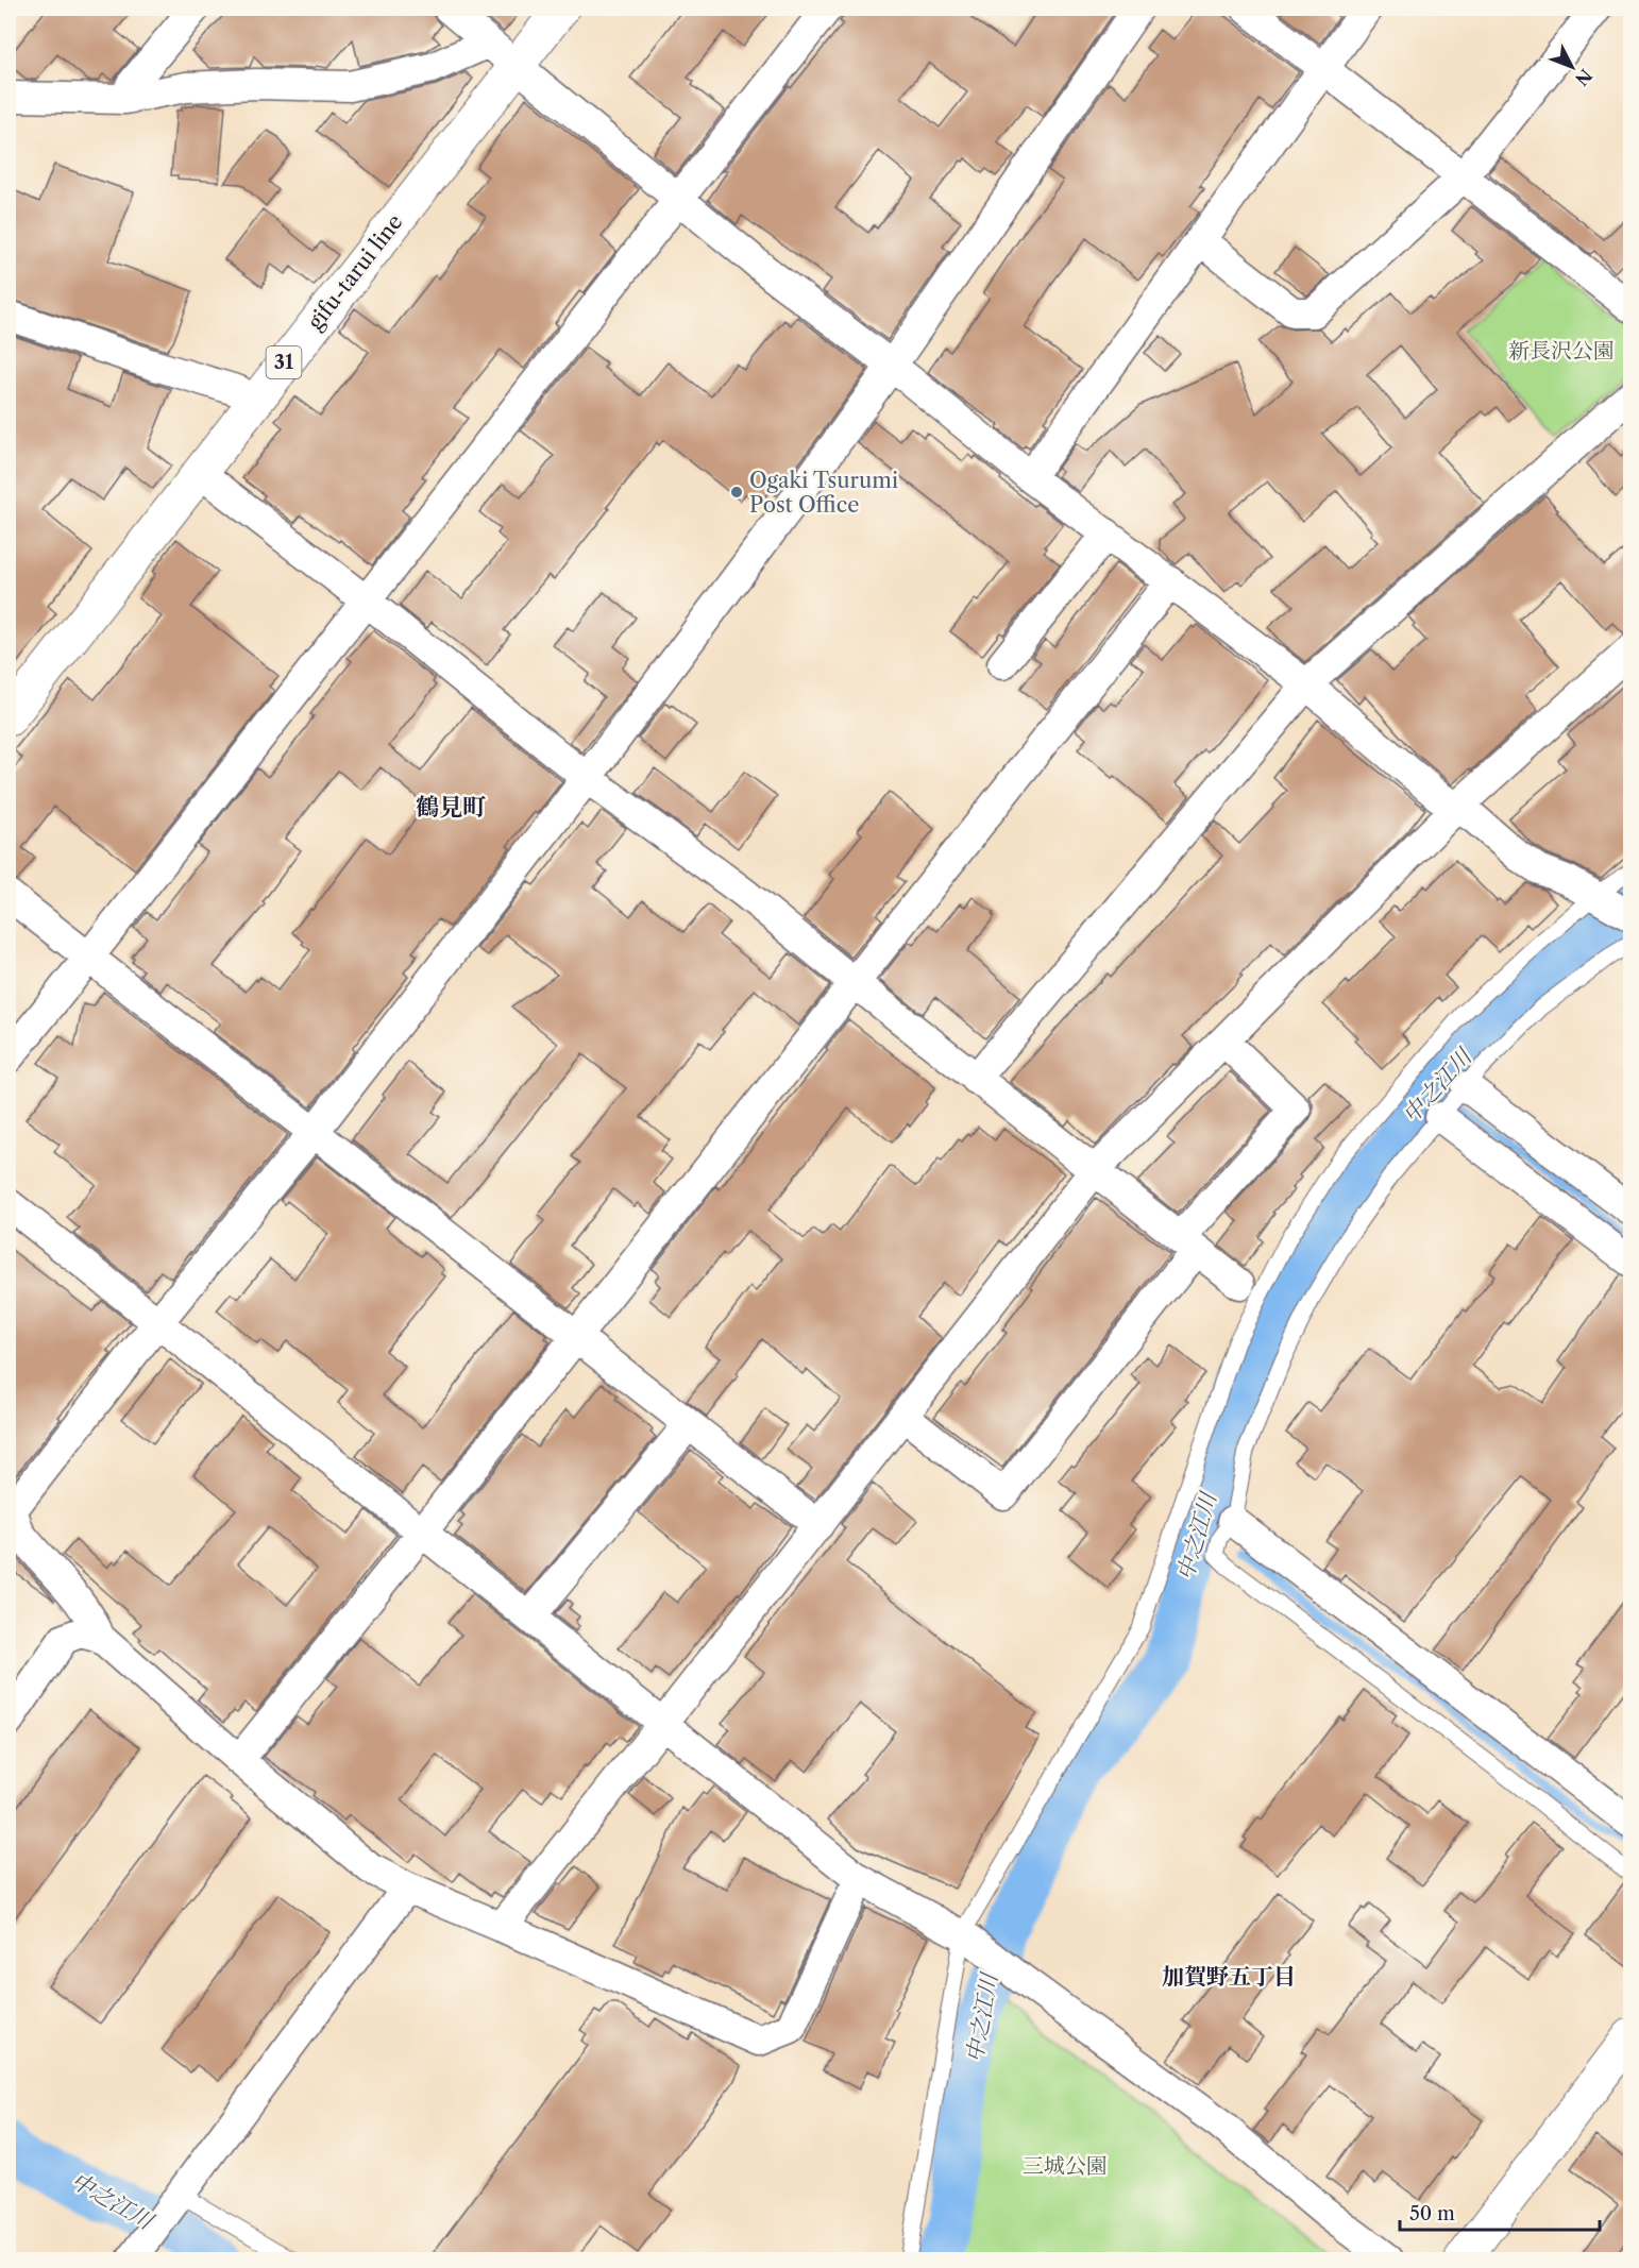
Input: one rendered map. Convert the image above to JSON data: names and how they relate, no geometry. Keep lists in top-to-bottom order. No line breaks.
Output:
{"streets":{"main road":["gifu-tarui line","31"]},"districts":["鶴見町","加賀野五丁目"],"water":["中之江川"],"parks":["新長沢公園","三城公園"],"places":["Ogaki Tsurumi Post Office"],"scale_bar":"50 m","north":"bottom right"}
